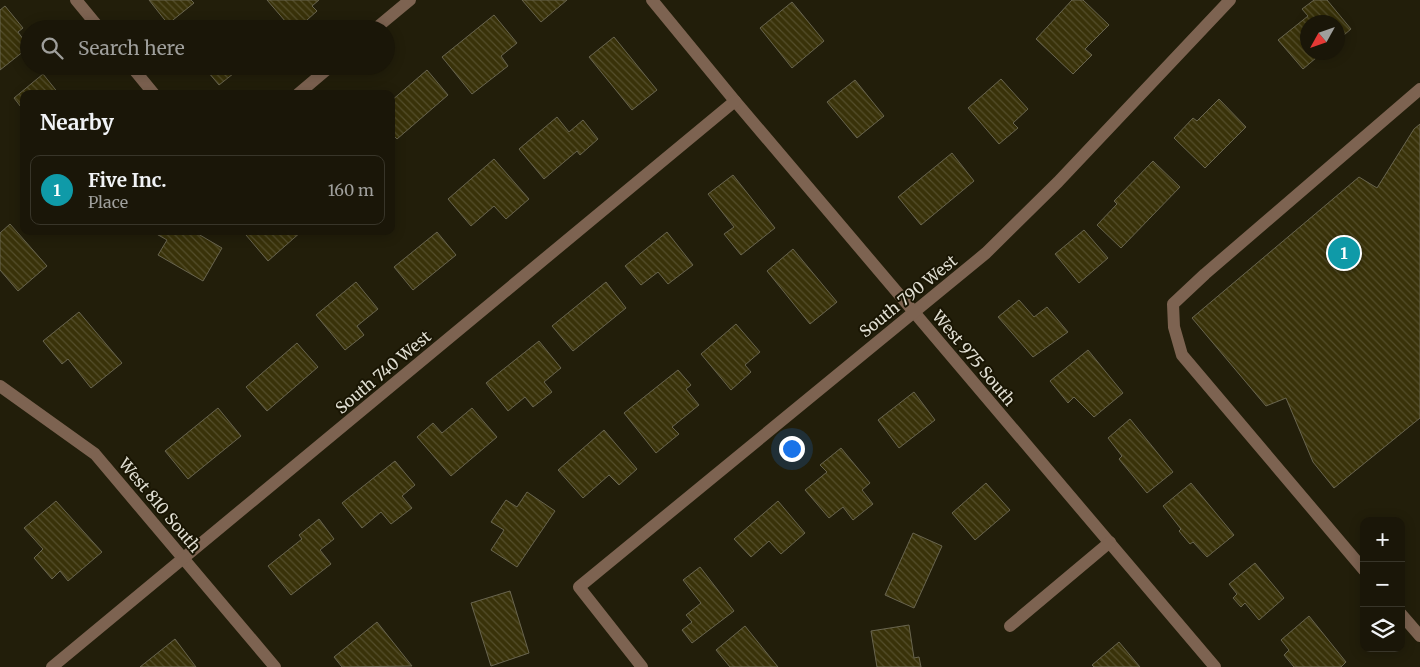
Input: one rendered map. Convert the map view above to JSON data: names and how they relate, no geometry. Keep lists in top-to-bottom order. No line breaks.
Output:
{"streets":{"street":["South 790 West","West 975 South","South 740 West","West 810 South"]},"crossings":[["South 790 West","West 975 South"],["West 975 South","South 740 West"],["South 740 West","West 810 South"]],"north":"bottom left","page":{"search":"Search here","heading":"Nearby","list":[{"mark":"1","name":"Five Inc.","note":"Place","value":"160 m"}],"pins":"1","map_buttons":["+","−"]}}
